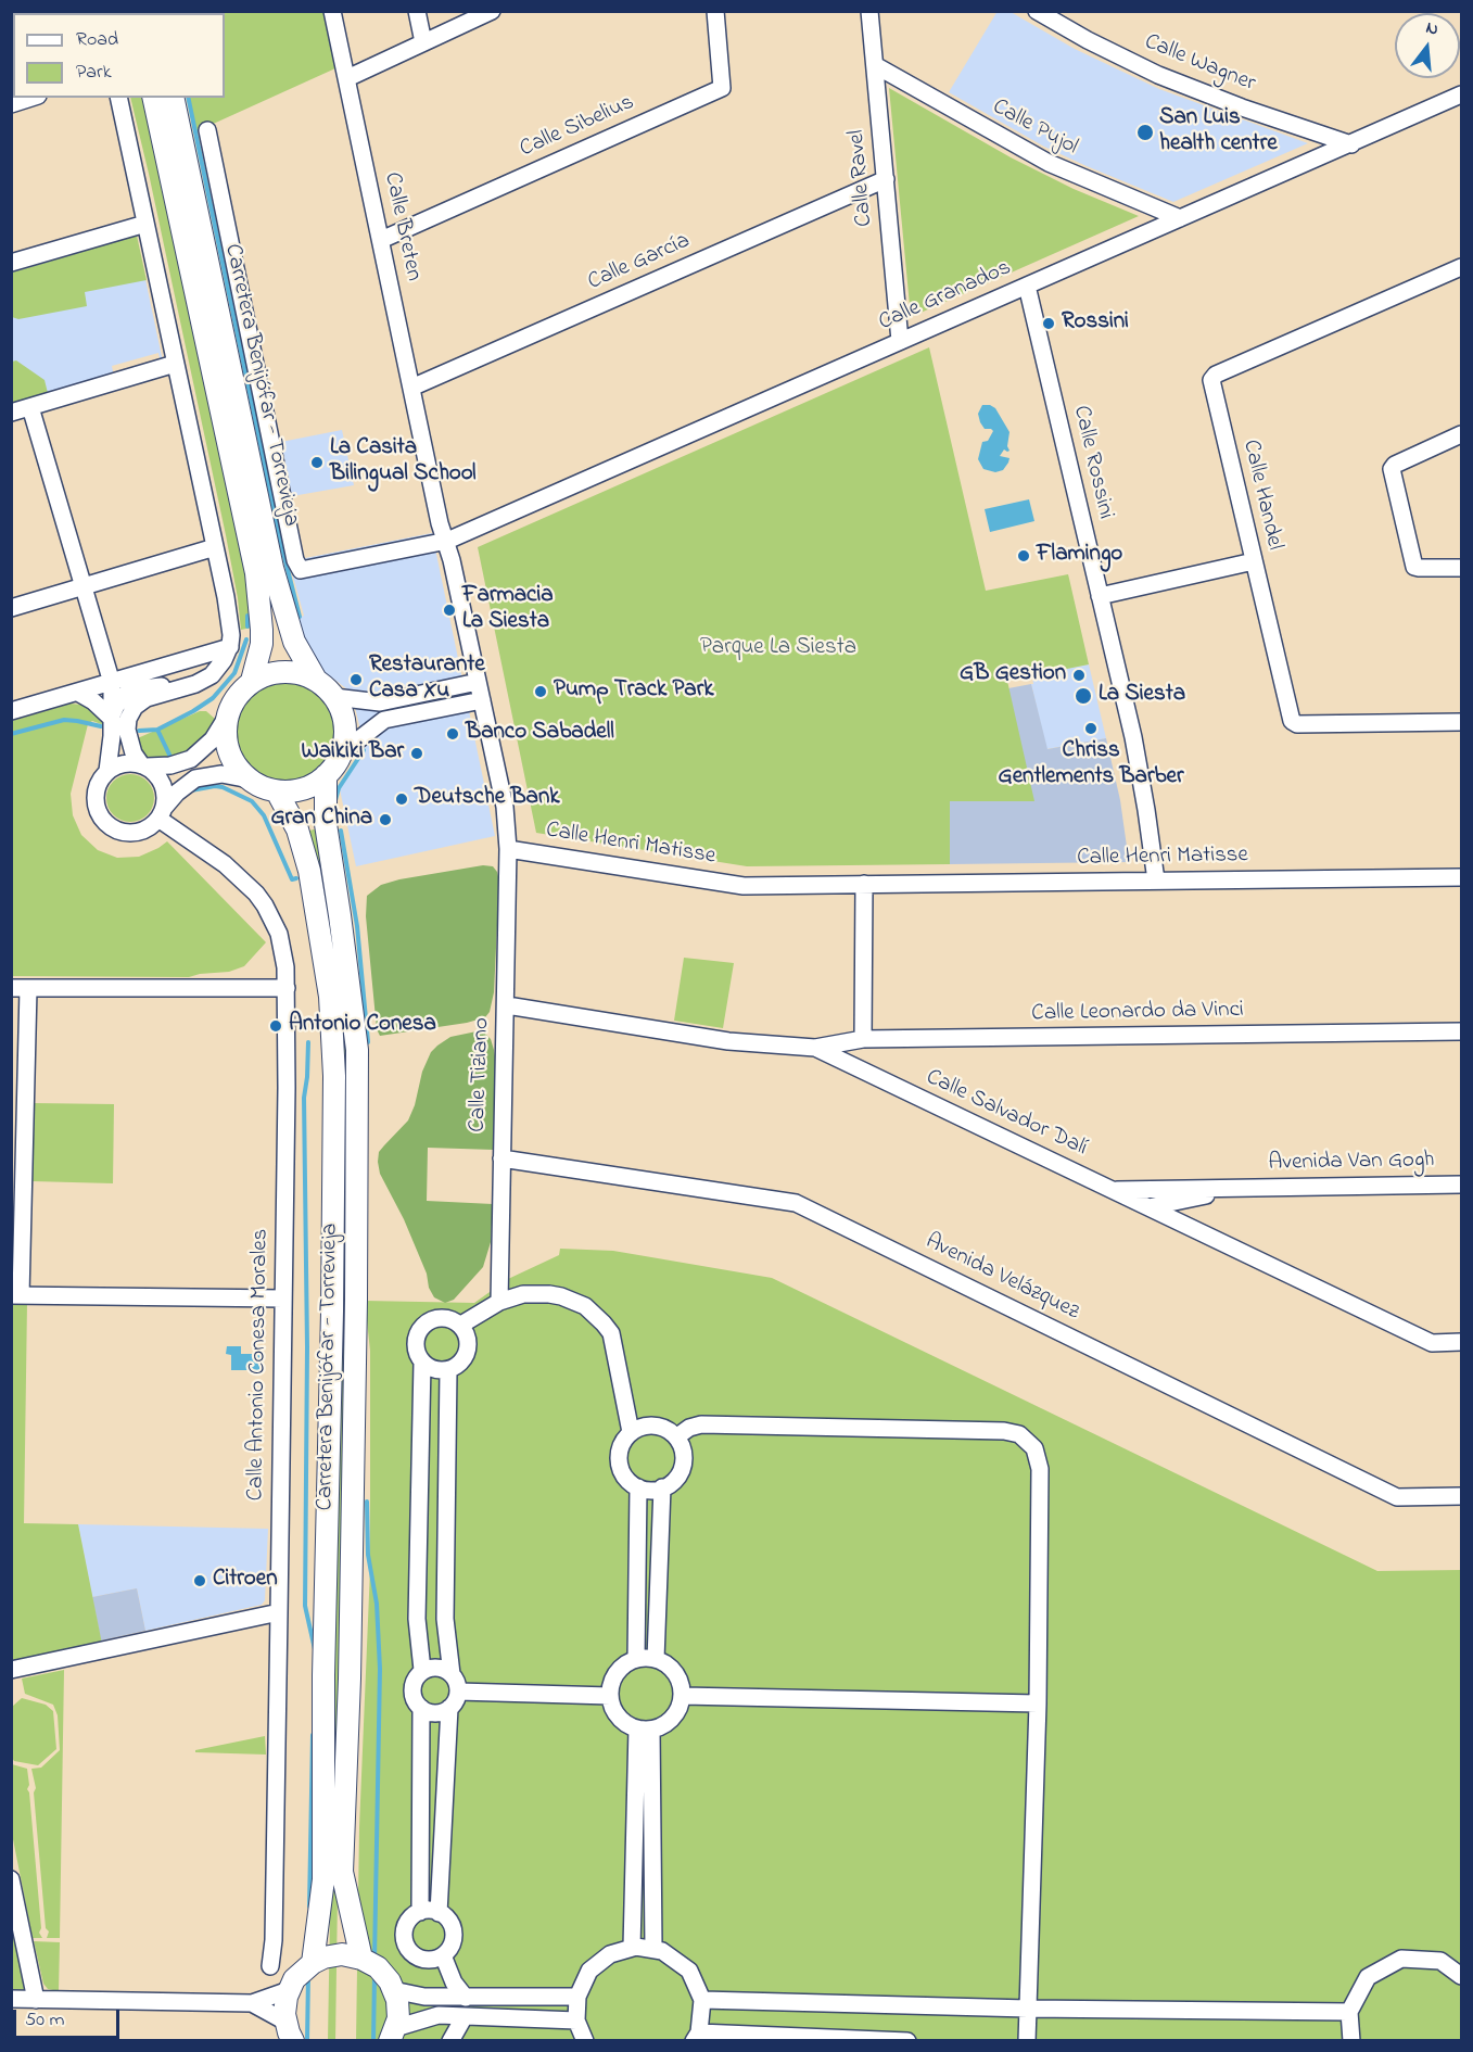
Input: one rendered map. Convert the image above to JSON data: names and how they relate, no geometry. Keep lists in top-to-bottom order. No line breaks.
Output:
{"streets":{"main road":["Carretera Benijófar - Torrevieja"],"street":["Calle Wagner","Calle Sibelius","Calle Pujol","Calle Ravel","Calle Breten","Calle García","Calle Granados","Calle Rossini","Calle Handel","Calle Henri Matisse","Calle Leonardo da Vinci","Calle Tiziano","Calle Salvador Dalí","Avenida Van Gogh","Avenida Velázquez","Calle Antonio Conesa Morales"]},"crossings":[["Calle Wagner","Calle Granados"],["Calle Sibelius","Calle Breten"],["Calle Pujol","Calle Ravel"],["Calle Pujol","Calle Granados"],["Calle Ravel","Calle García"],["Calle Ravel","Calle Granados"],["Calle Breten","Calle García"],["Calle Breten","Calle Granados"],["Calle Breten","Calle Tiziano"],["Calle Granados","Calle Rossini"],["Calle Rossini","Calle Henri Matisse"],["Calle Henri Matisse","Calle Tiziano"],["Calle Leonardo da Vinci","Calle Salvador Dalí"],["Calle Tiziano","Calle Salvador Dalí"],["Calle Tiziano","Avenida Velázquez"],["Calle Salvador Dalí","Avenida Van Gogh"]],"parks":["Parque La Siesta"],"places":["San Luis health centre","Rossini","La Casita Bilingual School","Flamingo","Farmacia La Siesta","GB Gestion","Restaurante Casa Xu","Pump Track Park","La Siesta","Chriss Gentlements Barber","Banco Sabadell","Waikiki Bar","Deutsche Bank","Gran China","Antonio Conesa","Citroen"],"legend":["Road","Park"],"scale_bar":"50 m","north":"top"}
